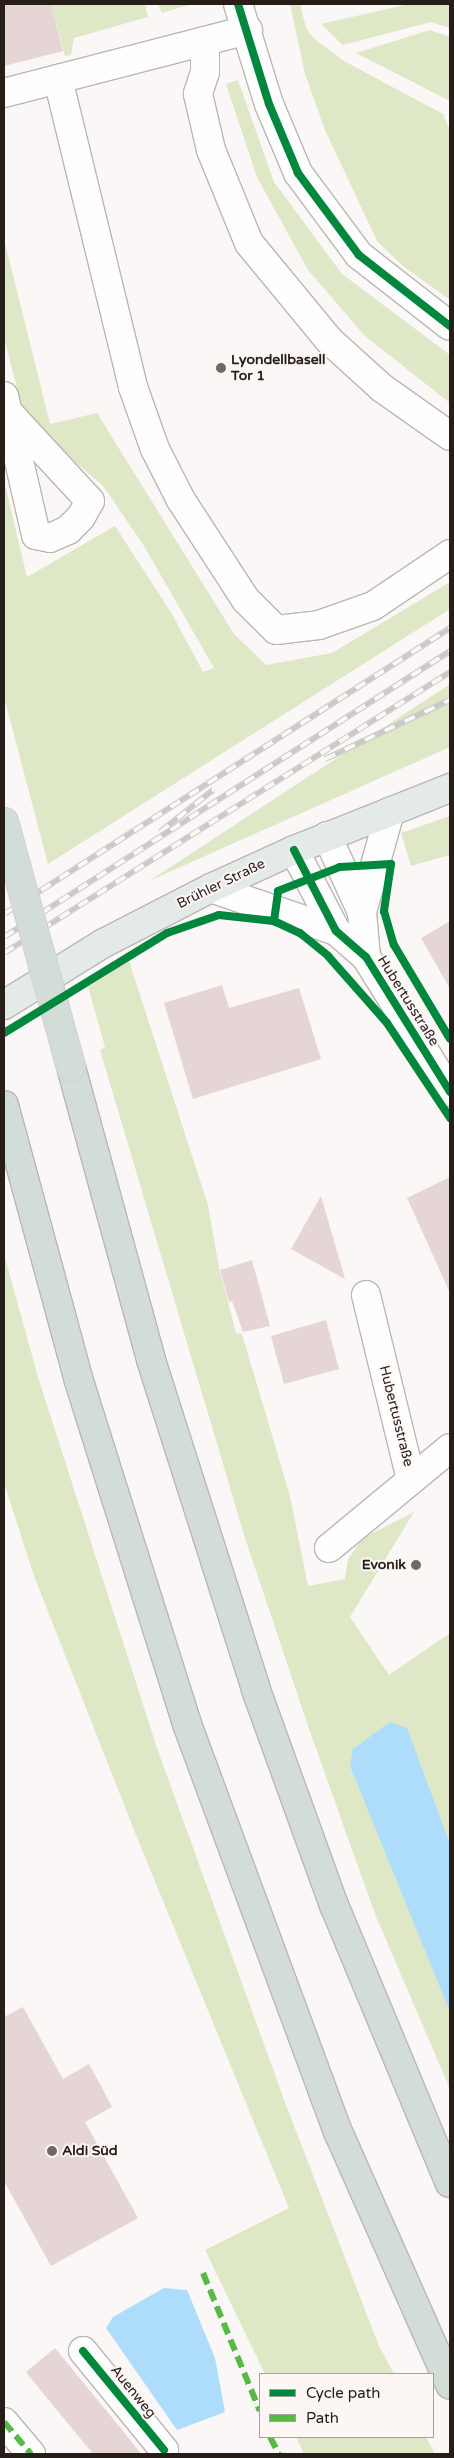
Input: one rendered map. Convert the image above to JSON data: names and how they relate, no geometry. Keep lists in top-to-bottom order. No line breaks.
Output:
{"streets":{"main road":["Brühler Straße"],"street":["Hubertusstraße","Auenweg"]},"crossings":[["Brühler Straße","Hubertusstraße"]],"places":["Lyondellbasell Tor 1","Evonik","Aldi Süd"],"legend":["Cycle path","Path"]}
